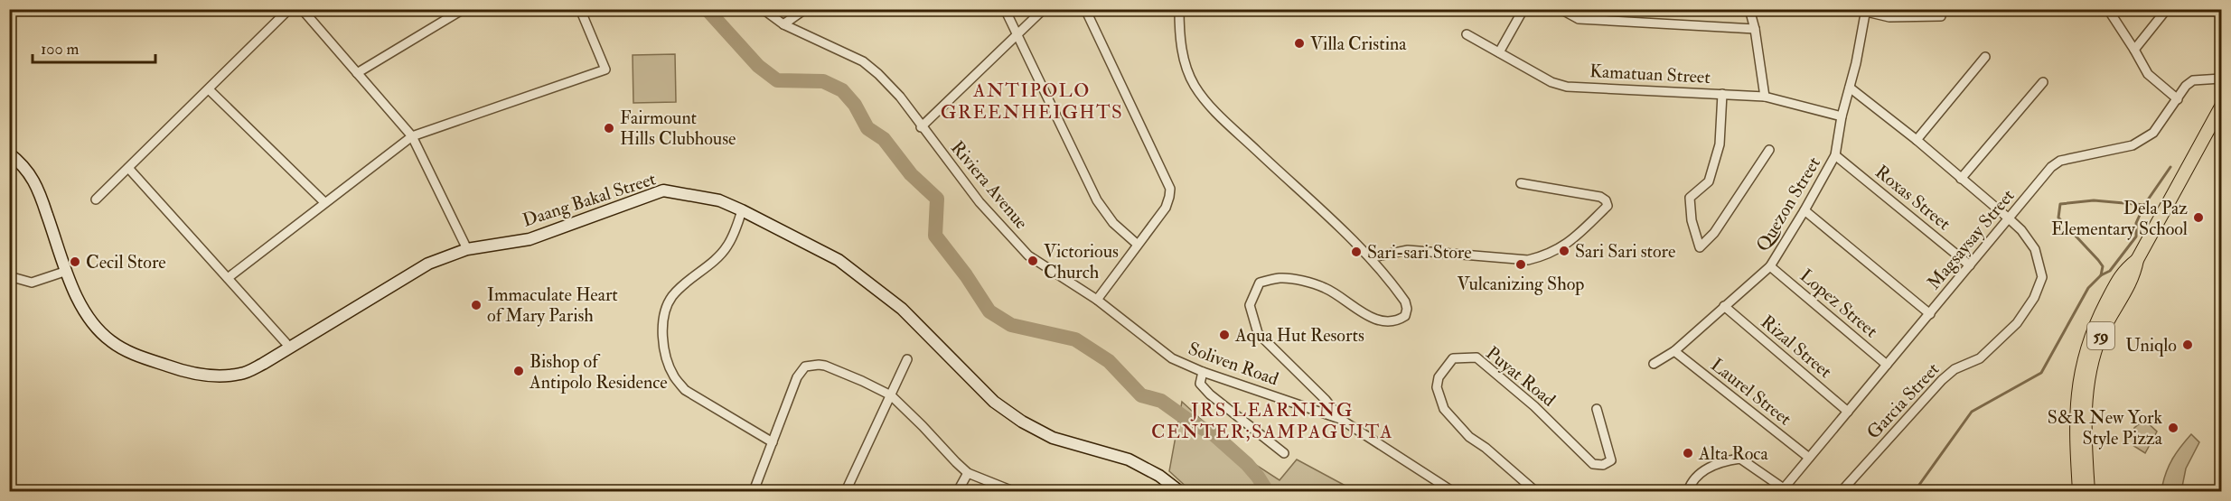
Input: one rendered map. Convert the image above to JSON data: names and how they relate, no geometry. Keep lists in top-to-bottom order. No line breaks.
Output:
{"streets":{"main road":["59"],"street":["Kamatuan Street","Riviera Avenue","Roxas Street","Daang Bakal Street","Quezon Street","Magsaysay Street","Lopez Street","Rizal Street","Soliven Road","Puyat Road","Laurel Street","Garcia Street"]},"crossings":[["Kamatuan Street","Quezon Street"],["Riviera Avenue","Soliven Road"],["Roxas Street","Quezon Street"],["Roxas Street","Magsaysay Street"],["Quezon Street","Lopez Street"],["Quezon Street","Rizal Street"],["Quezon Street","Laurel Street"],["Quezon Street","Garcia Street"],["Magsaysay Street","Lopez Street"],["Magsaysay Street","Rizal Street"],["Magsaysay Street","Laurel Street"],["Magsaysay Street","Garcia Street"]],"districts":["ANTIPOLO GREENHEIGHTS","JRS LEARNING CENTER;SAMPAGUITA"],"places":["Villa Cristina","Fairmount Hills Clubhouse","Dela Paz Elementary School","Sari Sari store","Sari-sari Store","Victorious Church","Cecil Store","Vulcanizing Shop","Immaculate Heart of Mary Parish","Aqua Hut Resorts","Uniqlo","Bishop of Antipolo Residence","S&R New York Style Pizza","Alta Roca"],"scale_bar":"100 m"}
